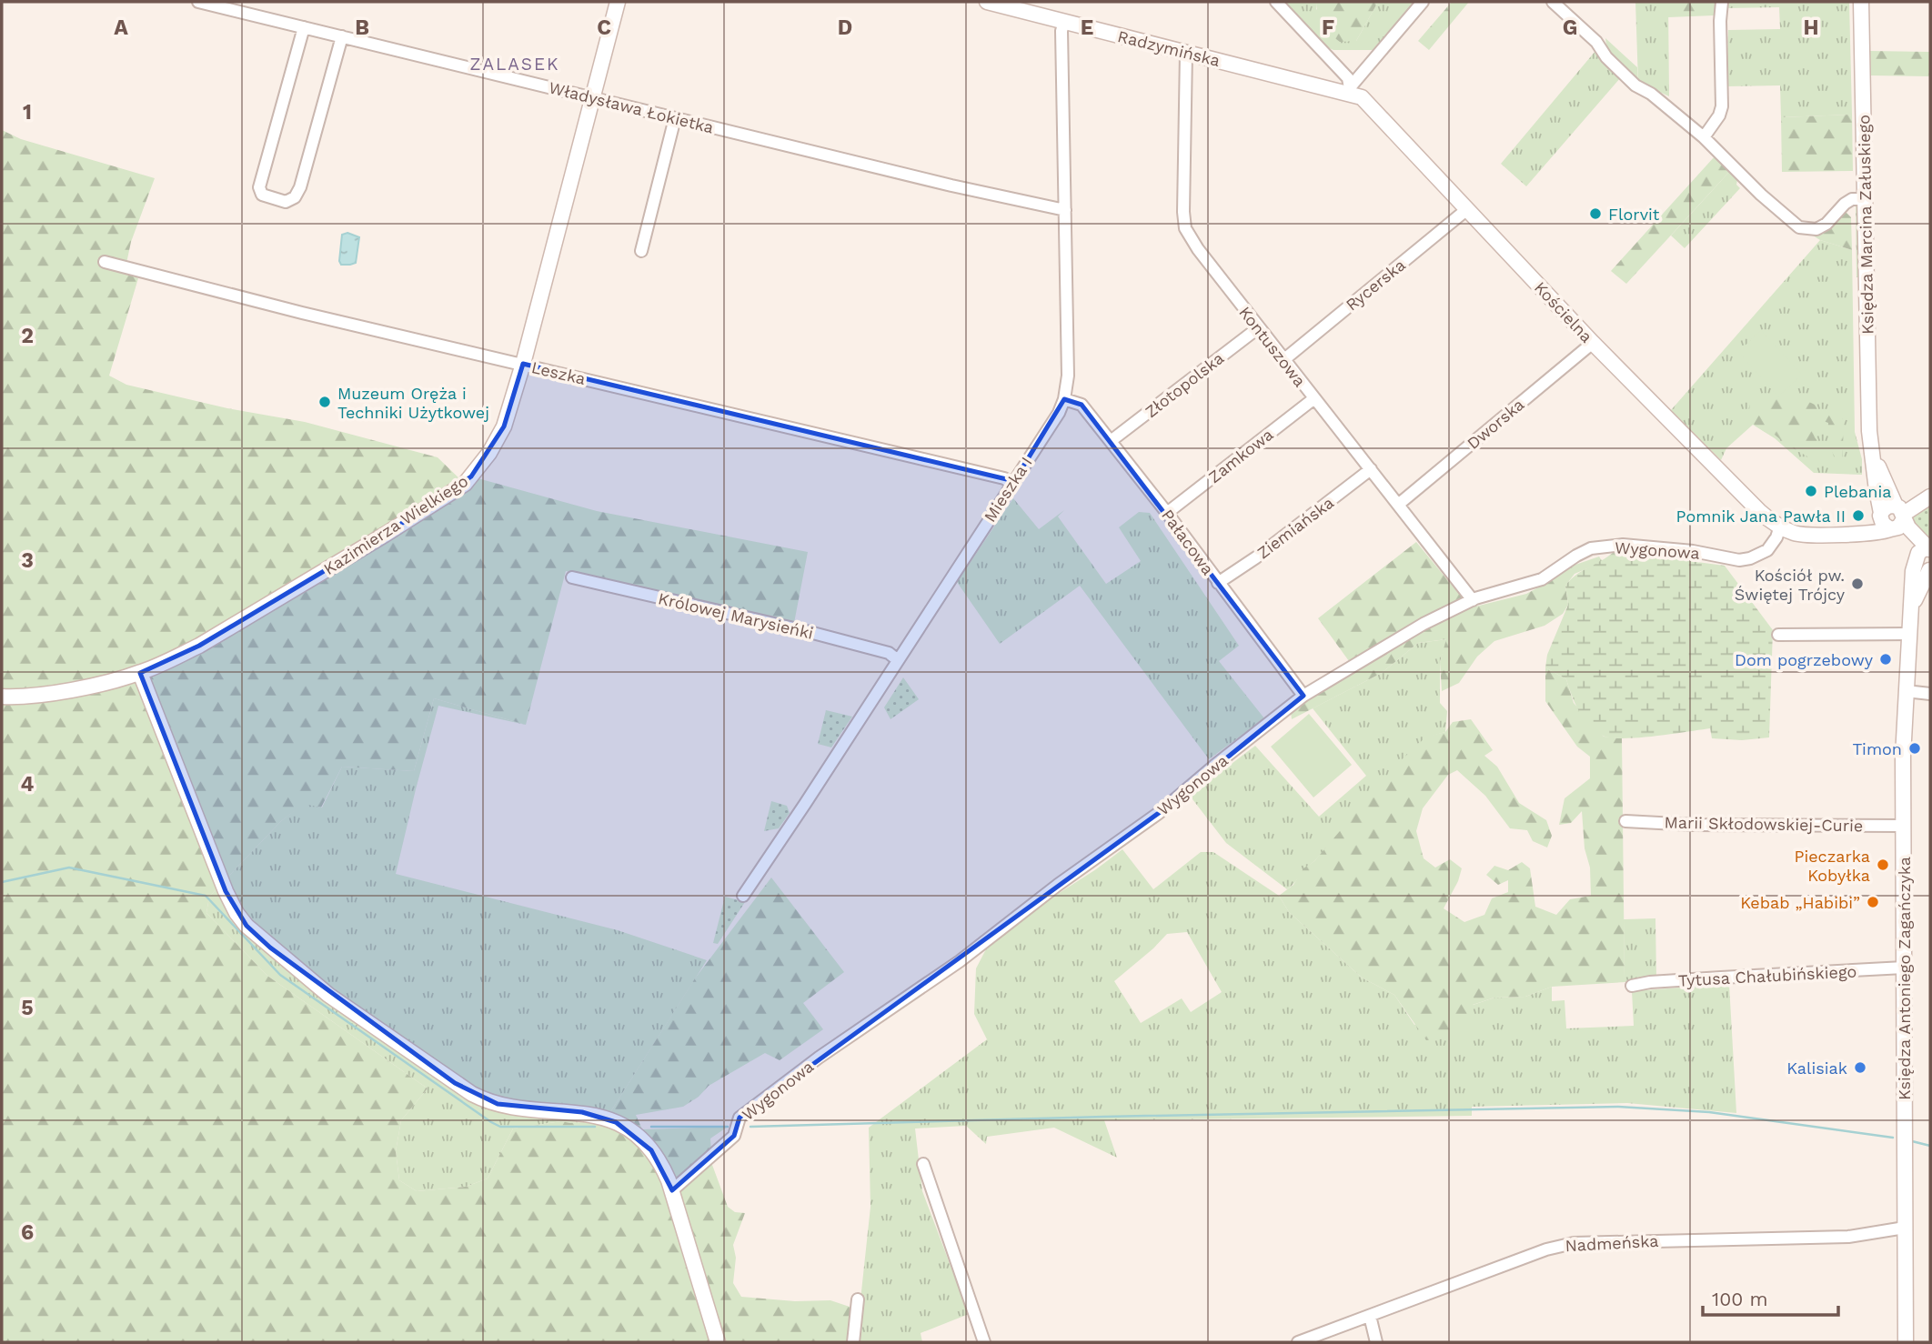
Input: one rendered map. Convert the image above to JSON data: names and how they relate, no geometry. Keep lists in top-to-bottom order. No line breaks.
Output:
{"streets":{"street":["Radzymińska","Władysława Łokietka","Księdza Marcina Załuskiego","Rycerska","Kościelna","Kontuszowa","Leszka","Złotopolska","Dworska","Zamkowa","Mieszka I","Kazimierza Wielkiego","Ziemiańska","Pałacowa","Wygonowa","Królowej Marysieńki","Marii Skłodowskiej-Curie","Tytusa Chałubińskiego","Księdza Antoniego Zagańczyka","Nadmeńska"]},"crossings":[["Radzymińska","Kościelna"],["Radzymińska","Kontuszowa"],["Radzymińska","Mieszka I"],["Władysława Łokietka","Mieszka I"],["Władysława Łokietka","Kazimierza Wielkiego"],["Księdza Marcina Załuskiego","Kościelna"],["Księdza Marcina Załuskiego","Księdza Antoniego Zagańczyka"],["Rycerska","Kościelna"],["Rycerska","Kontuszowa"],["Kościelna","Dworska"],["Kościelna","Wygonowa"],["Kontuszowa","Złotopolska"],["Kontuszowa","Dworska"],["Kontuszowa","Zamkowa"],["Kontuszowa","Ziemiańska"],["Kontuszowa","Wygonowa"],["Leszka","Mieszka I"],["Leszka","Kazimierza Wielkiego"],["Złotopolska","Pałacowa"],["Zamkowa","Pałacowa"],["Mieszka I","Pałacowa"],["Mieszka I","Królowej Marysieńki"],["Ziemiańska","Pałacowa"],["Pałacowa","Wygonowa"],["Marii Skłodowskiej-Curie","Księdza Antoniego Zagańczyka"],["Tytusa Chałubińskiego","Księdza Antoniego Zagańczyka"],["Księdza Antoniego Zagańczyka","Nadmeńska"]],"districts":["ZALASEK"],"places":["Florvit","Muzeum Oręża i Techniki Użytkowej","Plebania","Pomnik Jana Pawła II","Kościół pw. Świętej Trójcy","Dom pogrzebowy","Timon","Pieczarka Kobyłka","Kebab „Habibi”","Kalisiak"],"scale_bar":"100 m","grid":{"columns":["A","B","C","D","E","F","G","H"],"rows":["1","2","3","4","5","6"]}}
